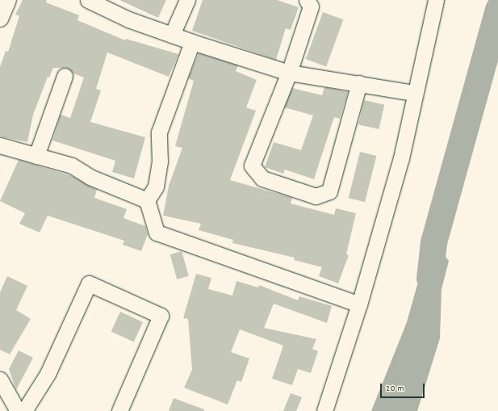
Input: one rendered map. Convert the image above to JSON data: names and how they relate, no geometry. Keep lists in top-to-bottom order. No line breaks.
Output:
{"scale_bar":"20 m"}
